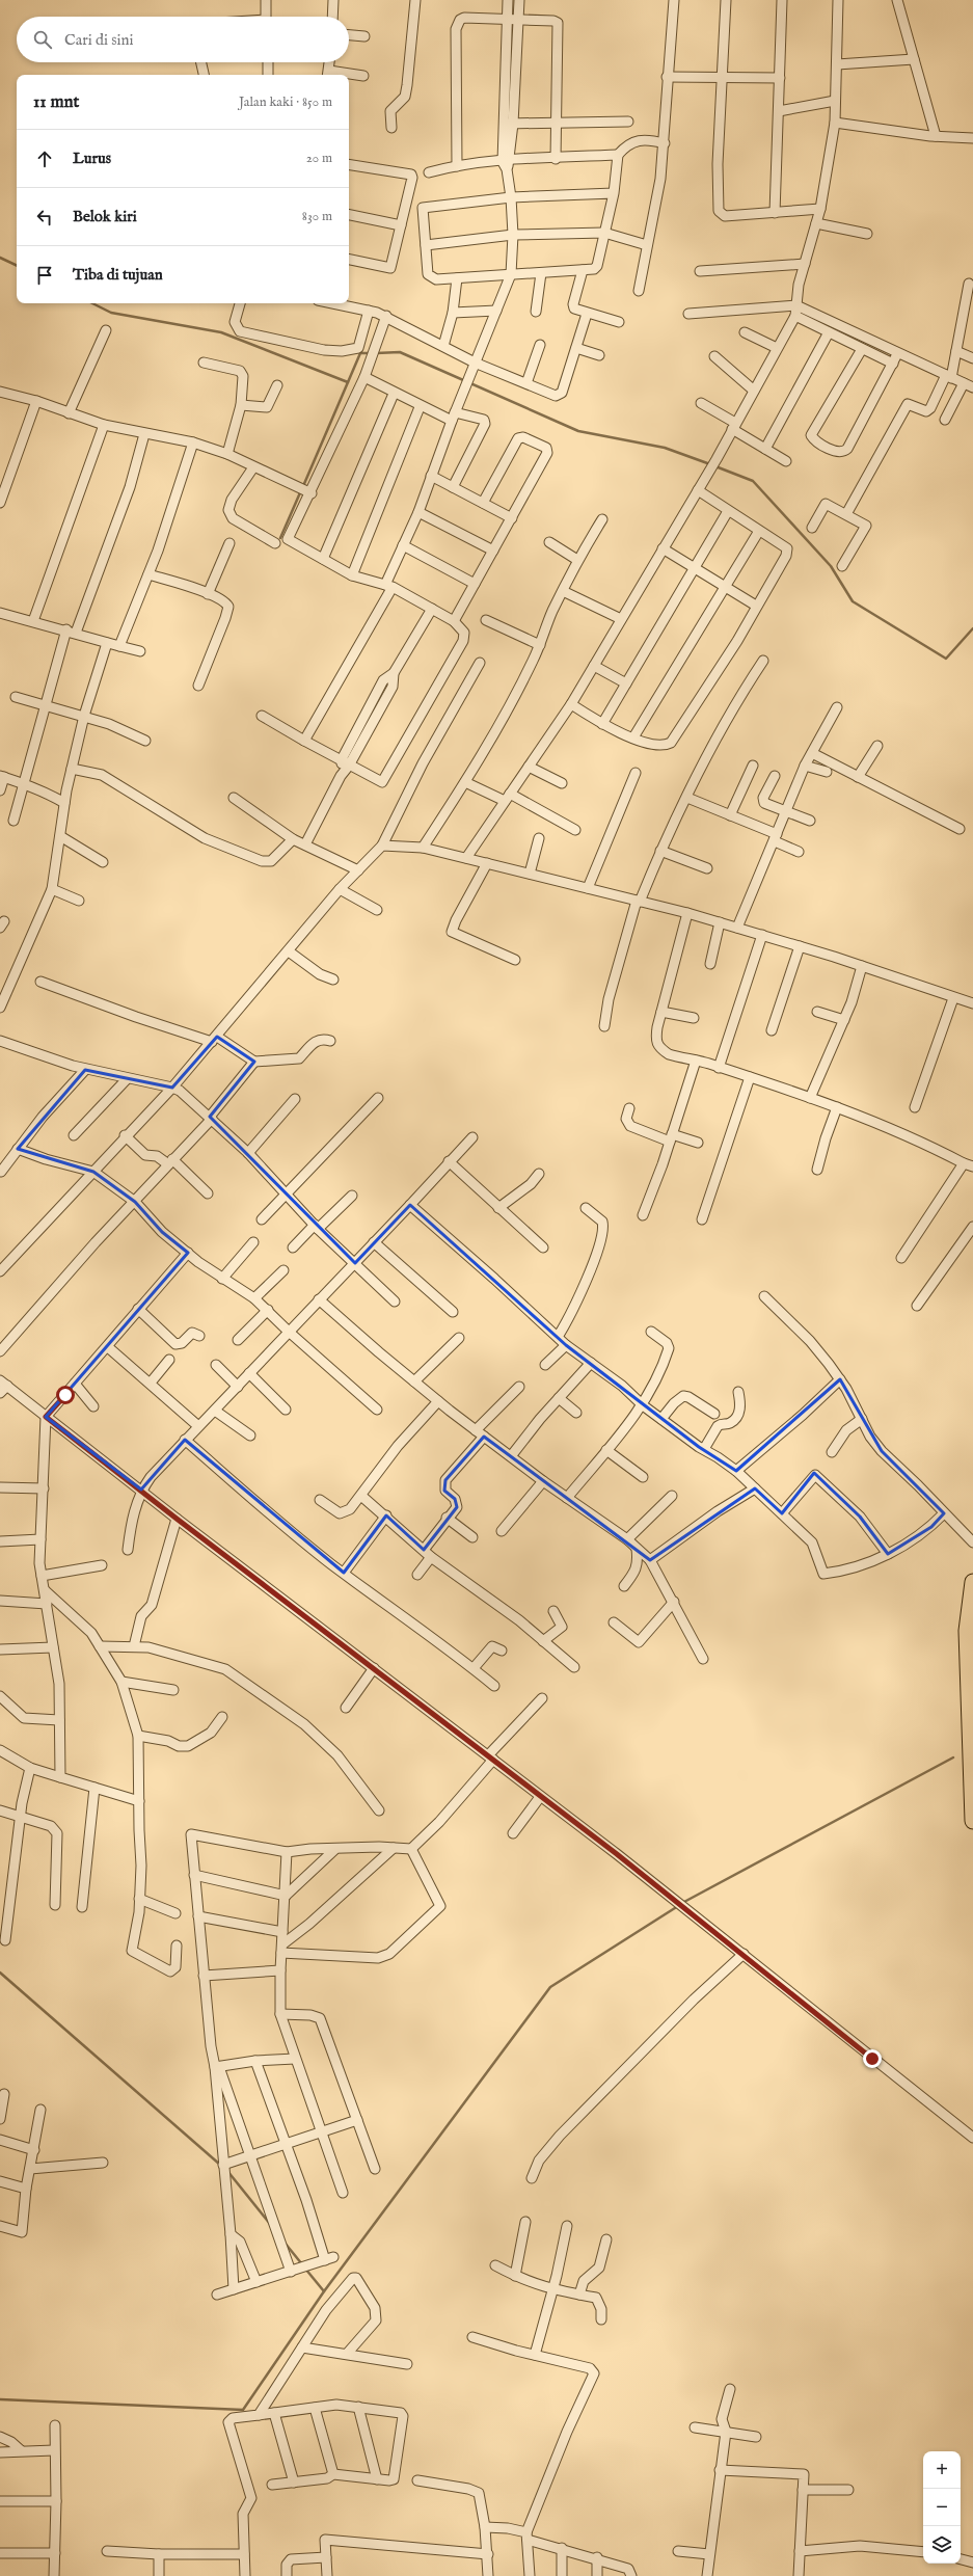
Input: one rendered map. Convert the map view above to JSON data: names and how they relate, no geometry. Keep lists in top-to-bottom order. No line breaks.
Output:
{"page":{"search":"Cari di sini","heading":["11 mnt","Jalan kaki · 850 m"],"list":[["Lurus","20 m"],["Belok kiri","830 m"],"Tiba di tujuan"],"map_buttons":["+","−"]}}
